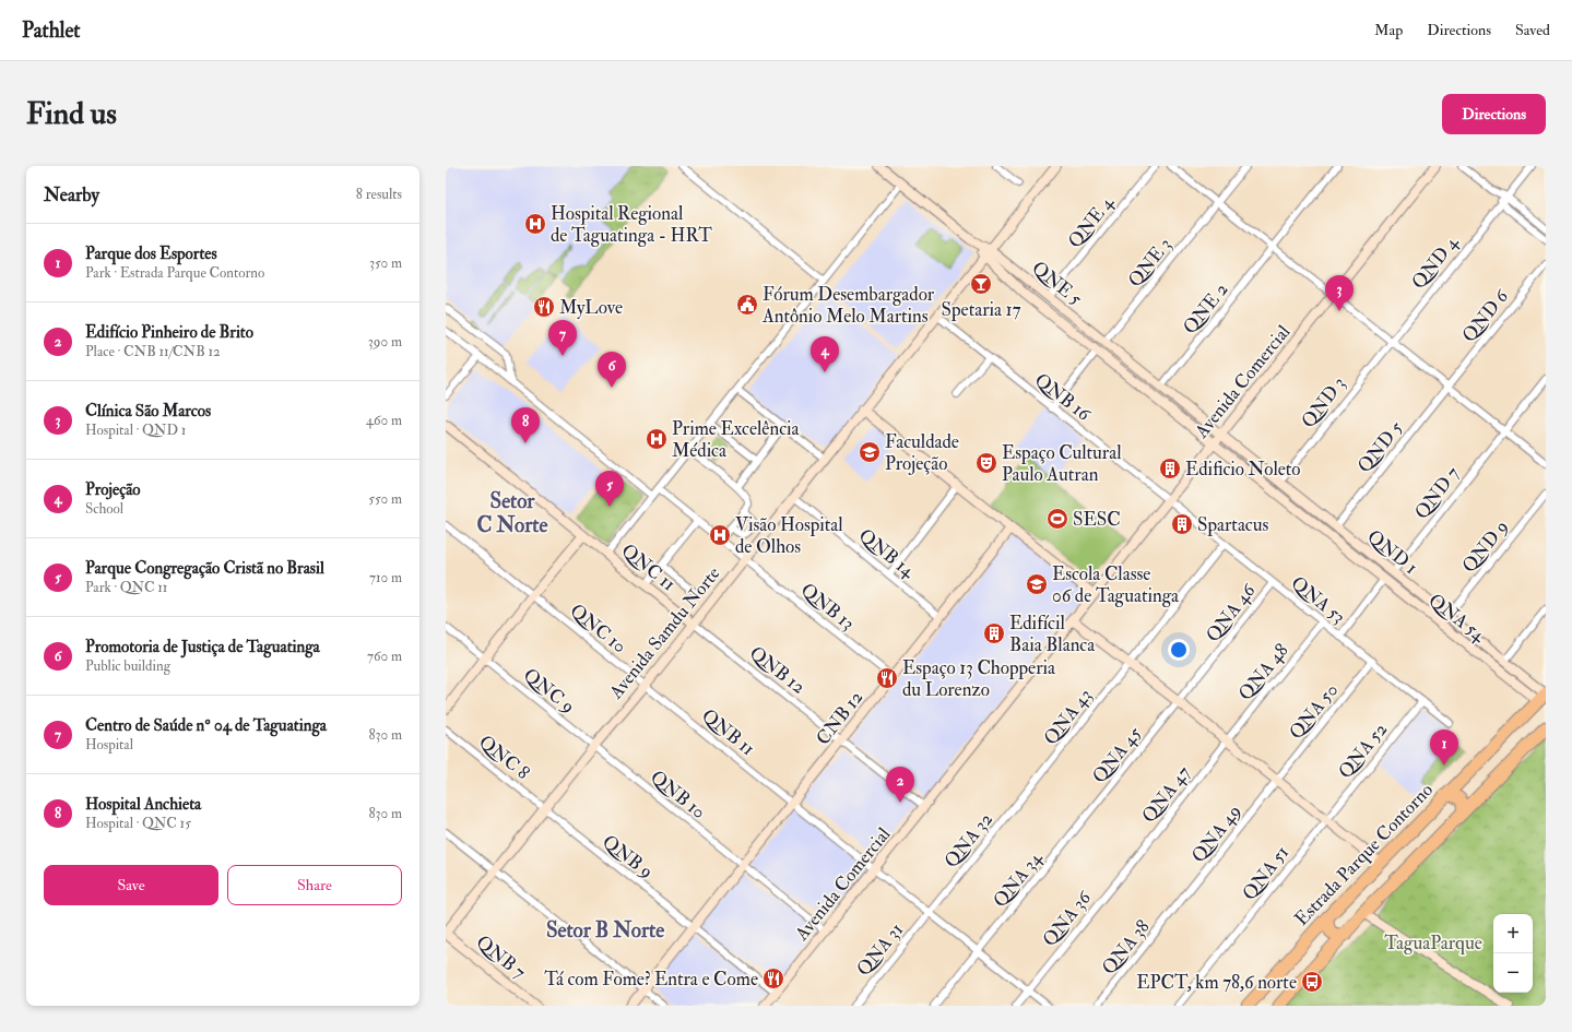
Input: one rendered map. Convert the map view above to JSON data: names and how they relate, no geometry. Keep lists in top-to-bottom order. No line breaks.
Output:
{"streets":{"highway":["Estrada Parque Contorno"],"main road":["QNE 5","Avenida Comercial","QND 1","QNC 11","QNA 54","Avenida Samdu Norte","CNB 12","QNB 7"],"street":["QNE 4","QNE 3","QND 4","QNE 2","QND 6","QNB 16","QND 3","QND 5","QND 7","QND 9","QNB 14","QNA 53","QNB 13","QNA 46","QNC 10","QNB 12","QNA 48","QNC 9","QNA 50","QNA 43","QNB 11","QNA 52","QNA 45","QNC 8","QNB 10","QNA 47","QNA 49","QNA 32","QNB 9","QNA 51","QNA 34","QNA 36","QNA 38","QNA 31"]},"crossings":[["QNE 4","QNE 5"],["QNE 3","QNE 5"],["QND 4","QND 3"],["QNE 5","QNE 2"],["QNE 5","QND 1"],["QNE 5","QNA 54"],["QNE 5","Avenida Samdu Norte"],["QNE 2","QND 1"],["QND 6","QND 5"],["Avenida Comercial","QNB 16"],["Avenida Comercial","QND 1"],["Avenida Comercial","QNA 53"],["Avenida Comercial","QNA 54"],["Avenida Comercial","QNB 12"],["Avenida Comercial","QNB 11"],["Avenida Comercial","QNB 10"],["Avenida Comercial","QNB 9"],["QNB 16","QNA 53"],["QNB 16","Avenida Samdu Norte"],["QND 3","QND 1"],["QND 5","QND 1"],["QND 7","QND 1"],["QND 9","QND 1"],["QND 1","QNA 54"],["QND 1","Estrada Parque Contorno"],["QNB 14","Avenida Samdu Norte"],["QNB 14","CNB 12"],["QNC 11","Avenida Samdu Norte"],["QNC 11","QNB 12"],["QNA 53","QNA 46"],["QNA 53","QNA 48"],["QNA 53","QNA 50"],["QNA 53","QNA 43"],["QNA 53","QNA 52"],["QNB 13","Avenida Samdu Norte"],["QNB 13","CNB 12"],["QNA 46","QNA 45"],["QNA 54","Avenida Samdu Norte"],["QNA 54","Estrada Parque Contorno"],["QNC 10","Avenida Samdu Norte"],["QNC 10","QNB 11"],["Avenida Samdu Norte","QNB 12"],["Avenida Samdu Norte","QNC 9"],["Avenida Samdu Norte","QNB 11"],["Avenida Samdu Norte","QNC 8"],["Avenida Samdu Norte","QNB 10"],["Avenida Samdu Norte","QNB 9"],["Avenida Samdu Norte","QNB 7"],["QNB 12","CNB 12"],["QNA 48","QNA 47"],["QNC 9","QNB 10"],["QNA 50","QNA 49"],["QNA 43","QNA 32"],["CNB 12","QNB 11"],["CNB 12","QNB 10"],["CNB 12","QNB 9"],["QNB 11","QNA 32"],["QNB 11","QNA 34"],["QNB 11","QNA 36"],["QNB 11","QNA 31"],["QNA 52","QNA 51"],["QNA 45","QNA 34"],["QNC 8","QNB 9"],["QNA 47","QNA 36"],["QNA 49","QNA 38"],["QNA 32","QNA 31"]],"districts":["Setor C Norte","Setor B Norte"],"parks":["TaguaParque"],"places":{"hospital":["Hospital Regional de Taguatinga - HRT","Prime Excelência Médica","Visão Hospital de Olhos"],"bar":["Spetaria 17"],"public building":["Fórum Desembargador Antônio Melo Martins"],"restaurant":["MyLove","Espaço 13 Chopperia du Lorenzo","Tá com Fome? Entra e Come"],"school or university":["Faculdade Projeção","Escola Classe 06 de Taguatinga"],"theatre":["Espaço Cultural Paulo Autran"],"building":["Edificio Noleto","Spartacus","Edifícil Baia Blanca"],"sports":["SESC"],"bus stop":["EPCT, km 78,6 norte"]},"page":{"header":"Pathlet","nav":["Map","Directions","Saved"],"buttons":["Directions",["Save","Share"]],"title":"Find us","heading":["Nearby","8 results"],"list":[{"mark":"1","name":"Parque dos Esportes","note":"Park · Estrada Parque Contorno","value":"350 m"},{"mark":"2","name":"Edifício Pinheiro de Brito","note":"Place · CNB 11/CNB 12","value":"390 m"},{"mark":"3","name":"Clínica São Marcos","note":"Hospital · QND 1","value":"460 m"},{"mark":"4","name":"Projeção","note":"School","value":"550 m"},{"mark":"5","name":"Parque Congregação Cristã no Brasil","note":"Park · QNC 11","value":"710 m"},{"mark":"6","name":"Promotoria de Justiça de Taguatinga","note":"Public building","value":"760 m"},{"mark":"7","name":"Centro de Saúde nº 04 de Taguatinga","note":"Hospital","value":"830 m"},{"mark":"8","name":"Hospital Anchieta","note":"Hospital · QNC 15","value":"830 m"}],"pins":["3","7","4","6","8","5","1","2"],"map_buttons":["+","−"]}}
